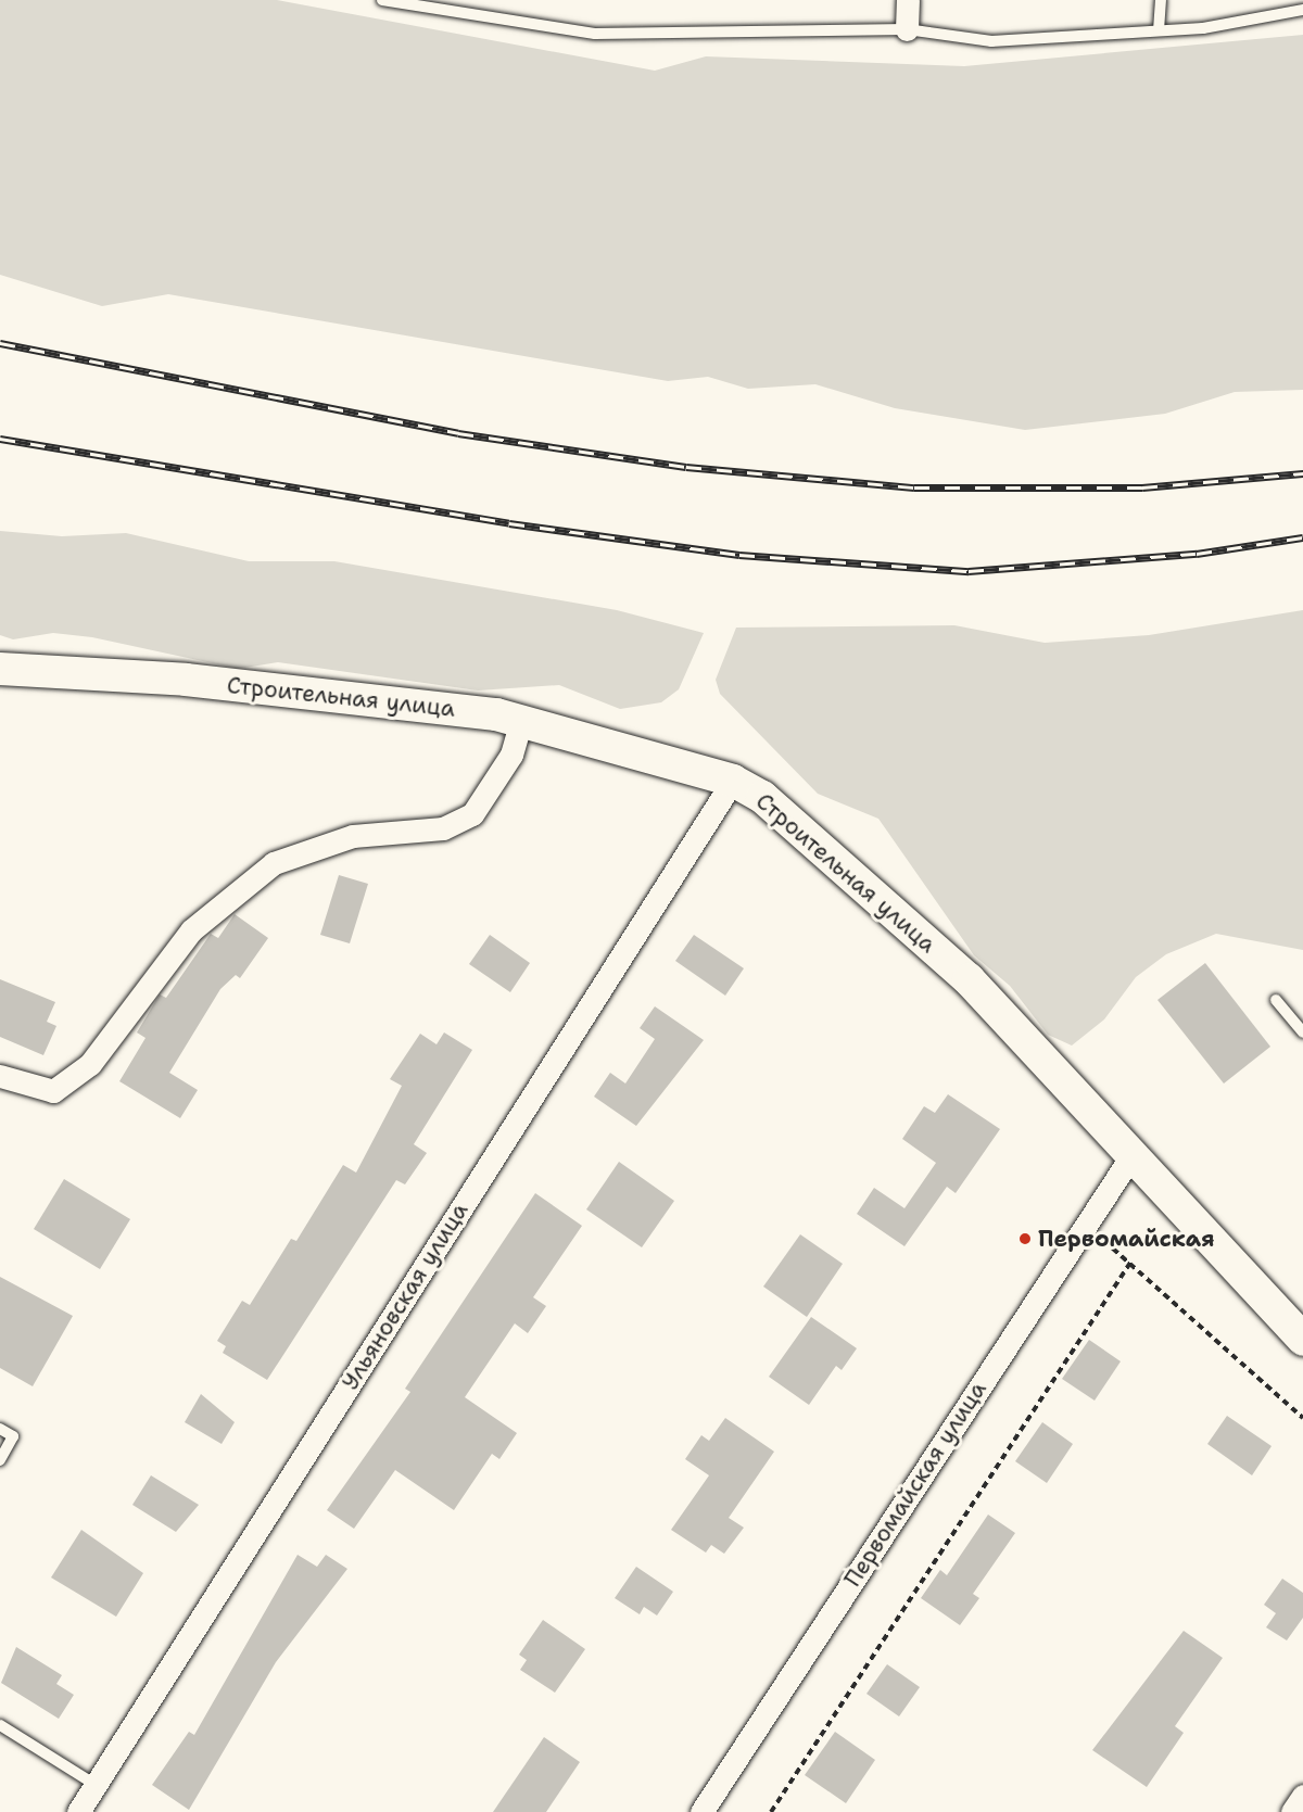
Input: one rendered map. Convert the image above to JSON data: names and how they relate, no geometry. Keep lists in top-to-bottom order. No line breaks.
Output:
{"streets":{"street":["Строительная улица","Ульяновская улица","Первомайская улица"]},"crossings":[["Строительная улица","Ульяновская улица"],["Строительная улица","Первомайская улица"]],"places":["Первомайская"]}
